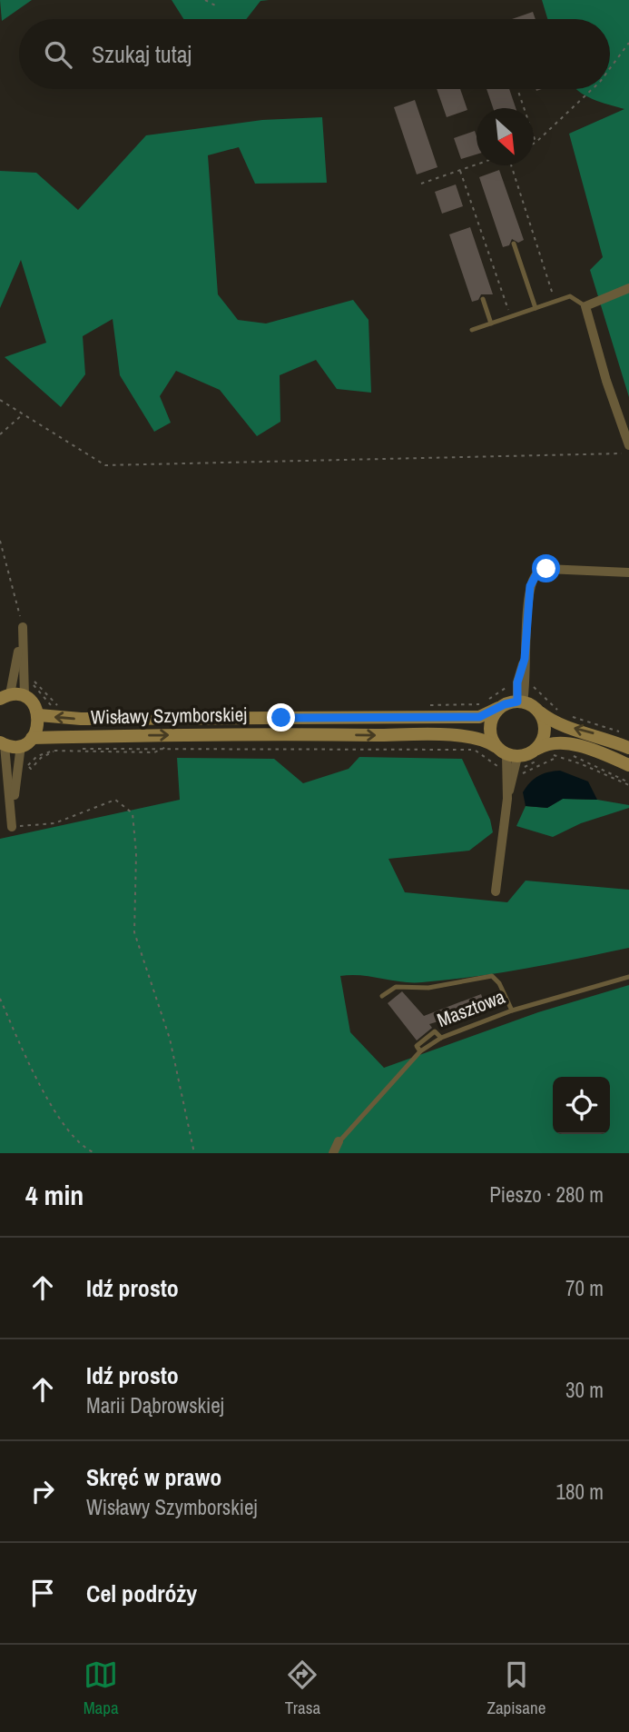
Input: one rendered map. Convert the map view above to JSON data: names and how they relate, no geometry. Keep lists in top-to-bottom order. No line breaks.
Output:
{"streets":{"main road":["Wisławy Szymborskiej"],"street":["Masztowa"]},"north":"bottom right","page":{"search":"Szukaj tutaj","heading":["4 min","Pieszo · 280 m"],"list":[["Idź prosto","70 m"],["Idź prosto","Marii Dąbrowskiej","30 m"],["Skręć w prawo","Wisławy Szymborskiej","180 m"],"Cel podróży"],"nav":["Mapa","Trasa","Zapisane"]}}
